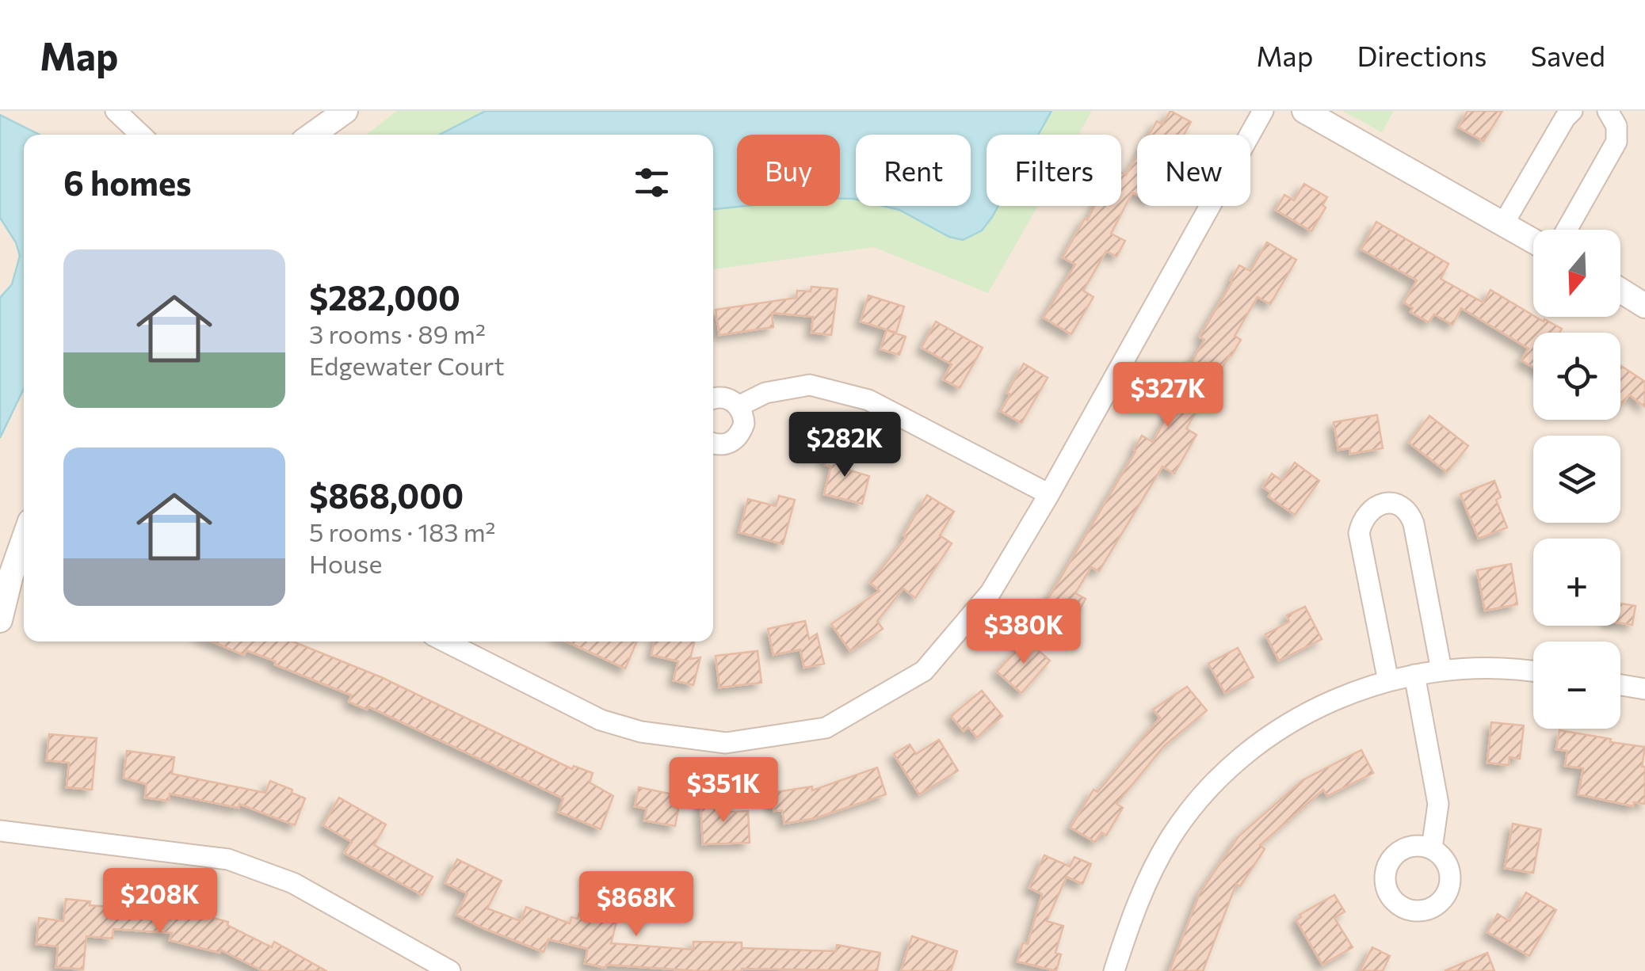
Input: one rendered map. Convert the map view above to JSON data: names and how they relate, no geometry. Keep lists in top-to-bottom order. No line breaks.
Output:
{"north":"bottom","page":{"header":"Map","nav":["Map","Directions","Saved"],"chip":["Buy","Rent","Filters","New"],"heading":"6 homes","map_buttons":["+","−"],"list":[{"name":"$282,000","note":"3 rooms · 89 m² · Edgewater Court"},{"name":"$868,000","note":"5 rooms · 183 m² · House"}],"price":["$327K","$282K","$380K","$351K","$208K","$868K"]}}
